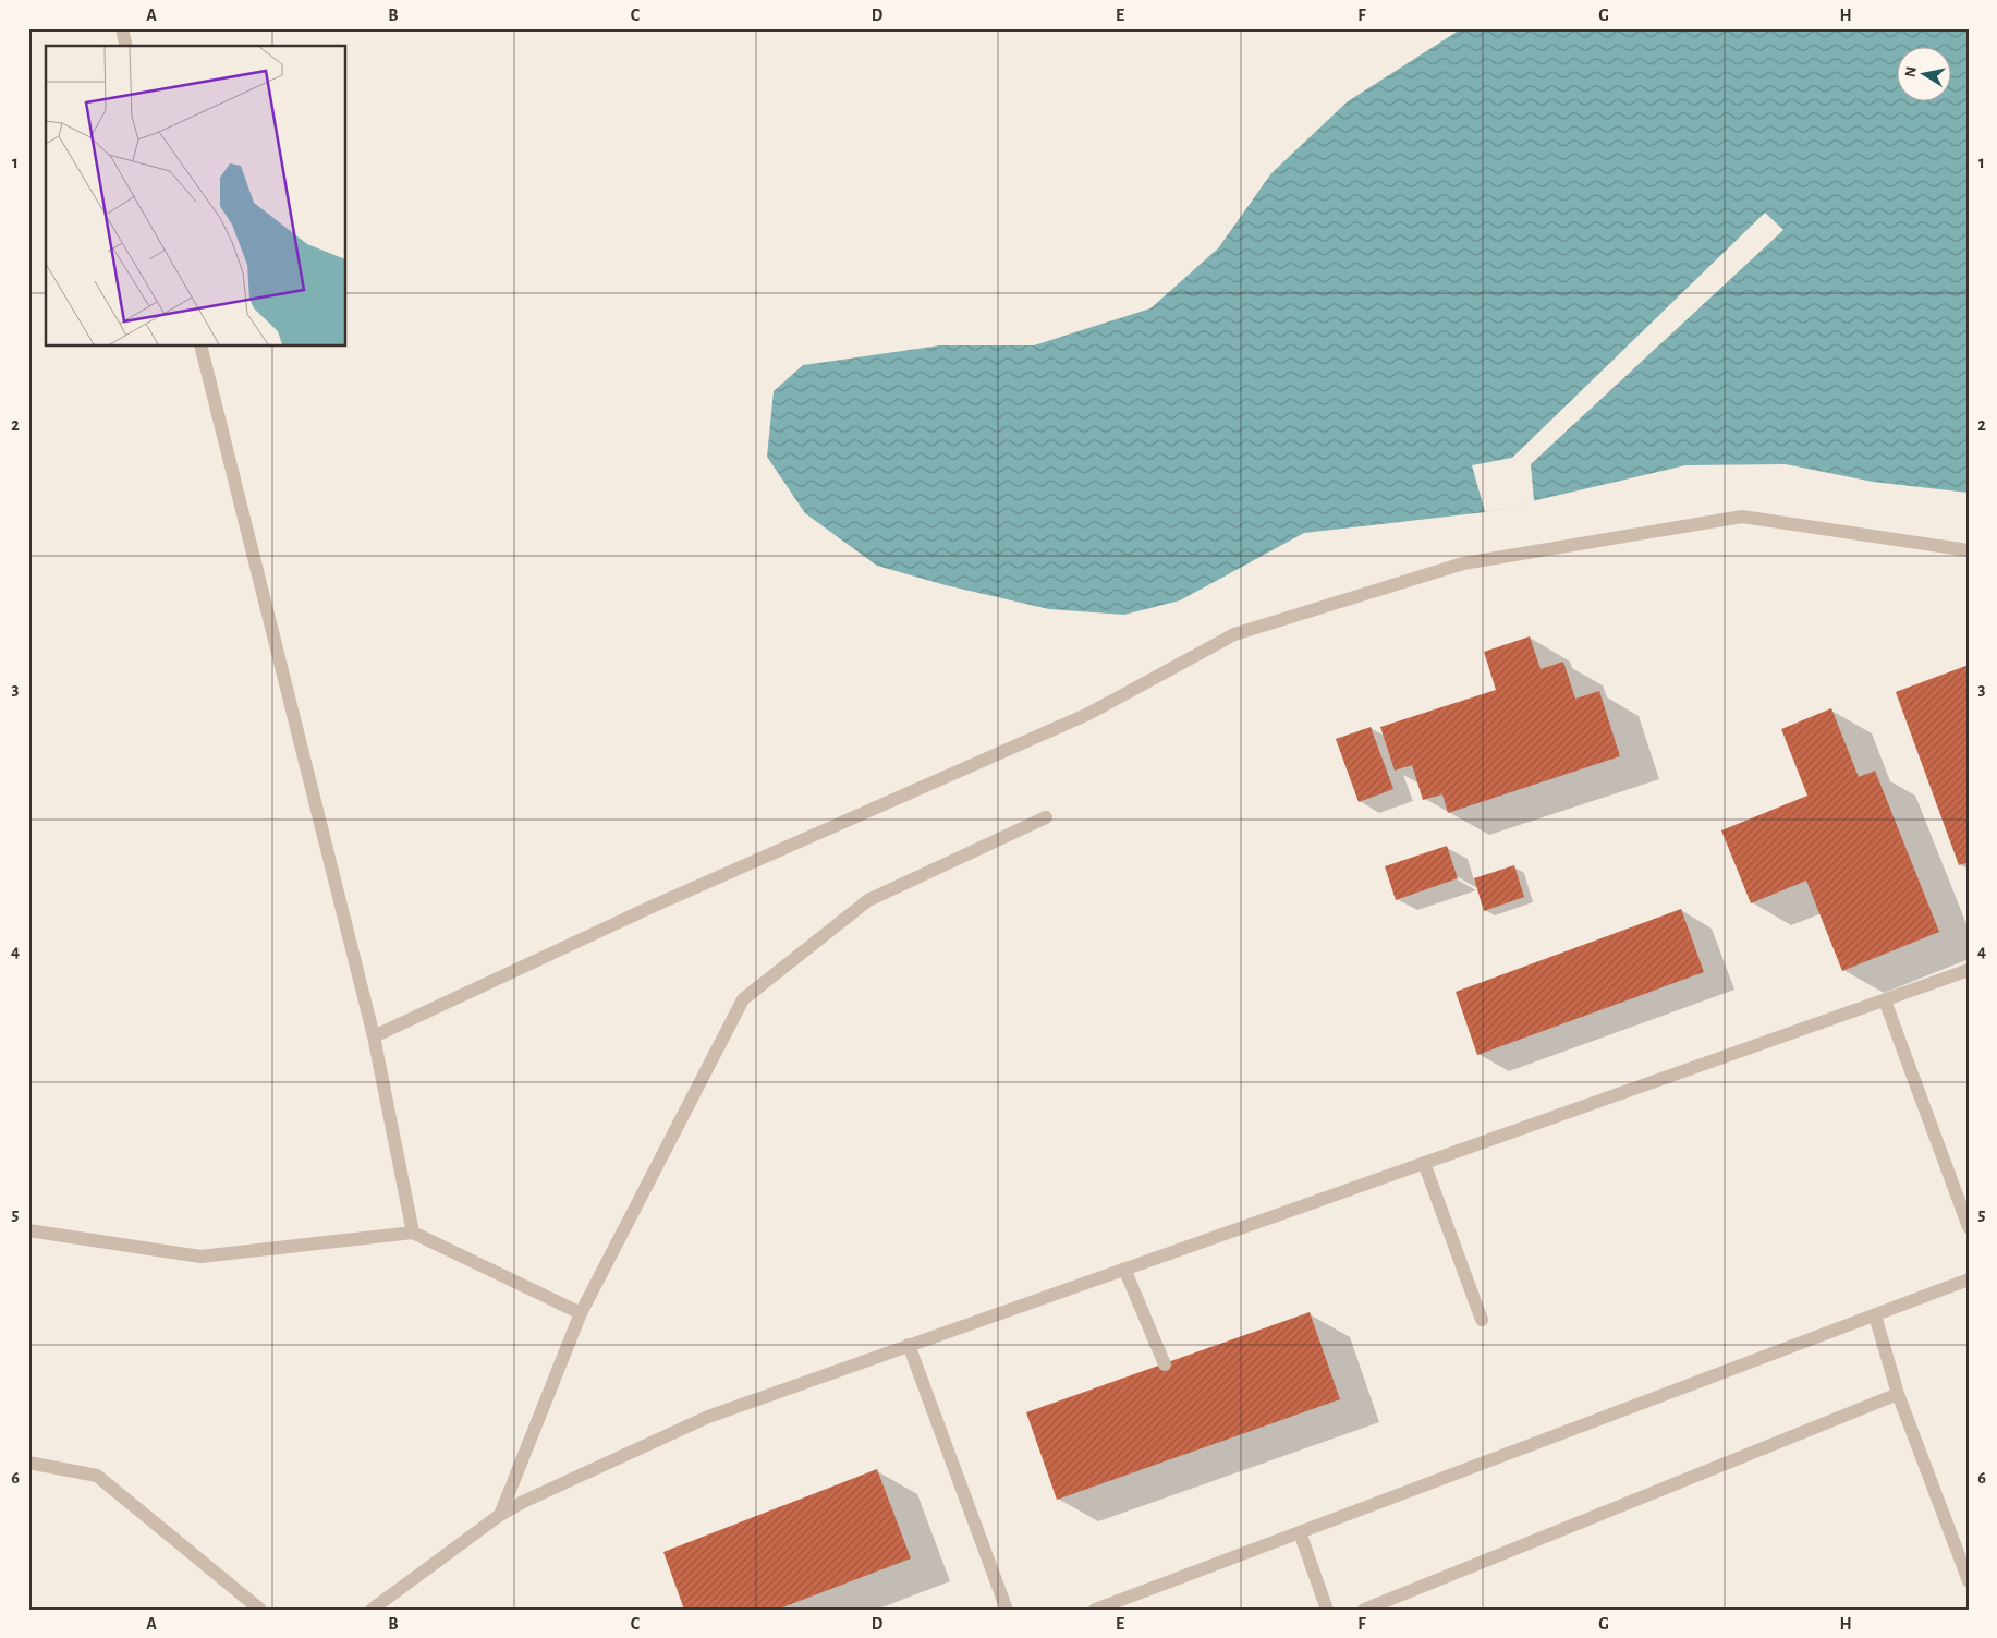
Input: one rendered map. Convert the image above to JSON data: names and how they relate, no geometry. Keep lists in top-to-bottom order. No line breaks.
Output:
{"north":"left","grid":{"columns":["A","B","C","D","E","F","G","H"],"rows":["1","2","3","4","5","6"]}}
